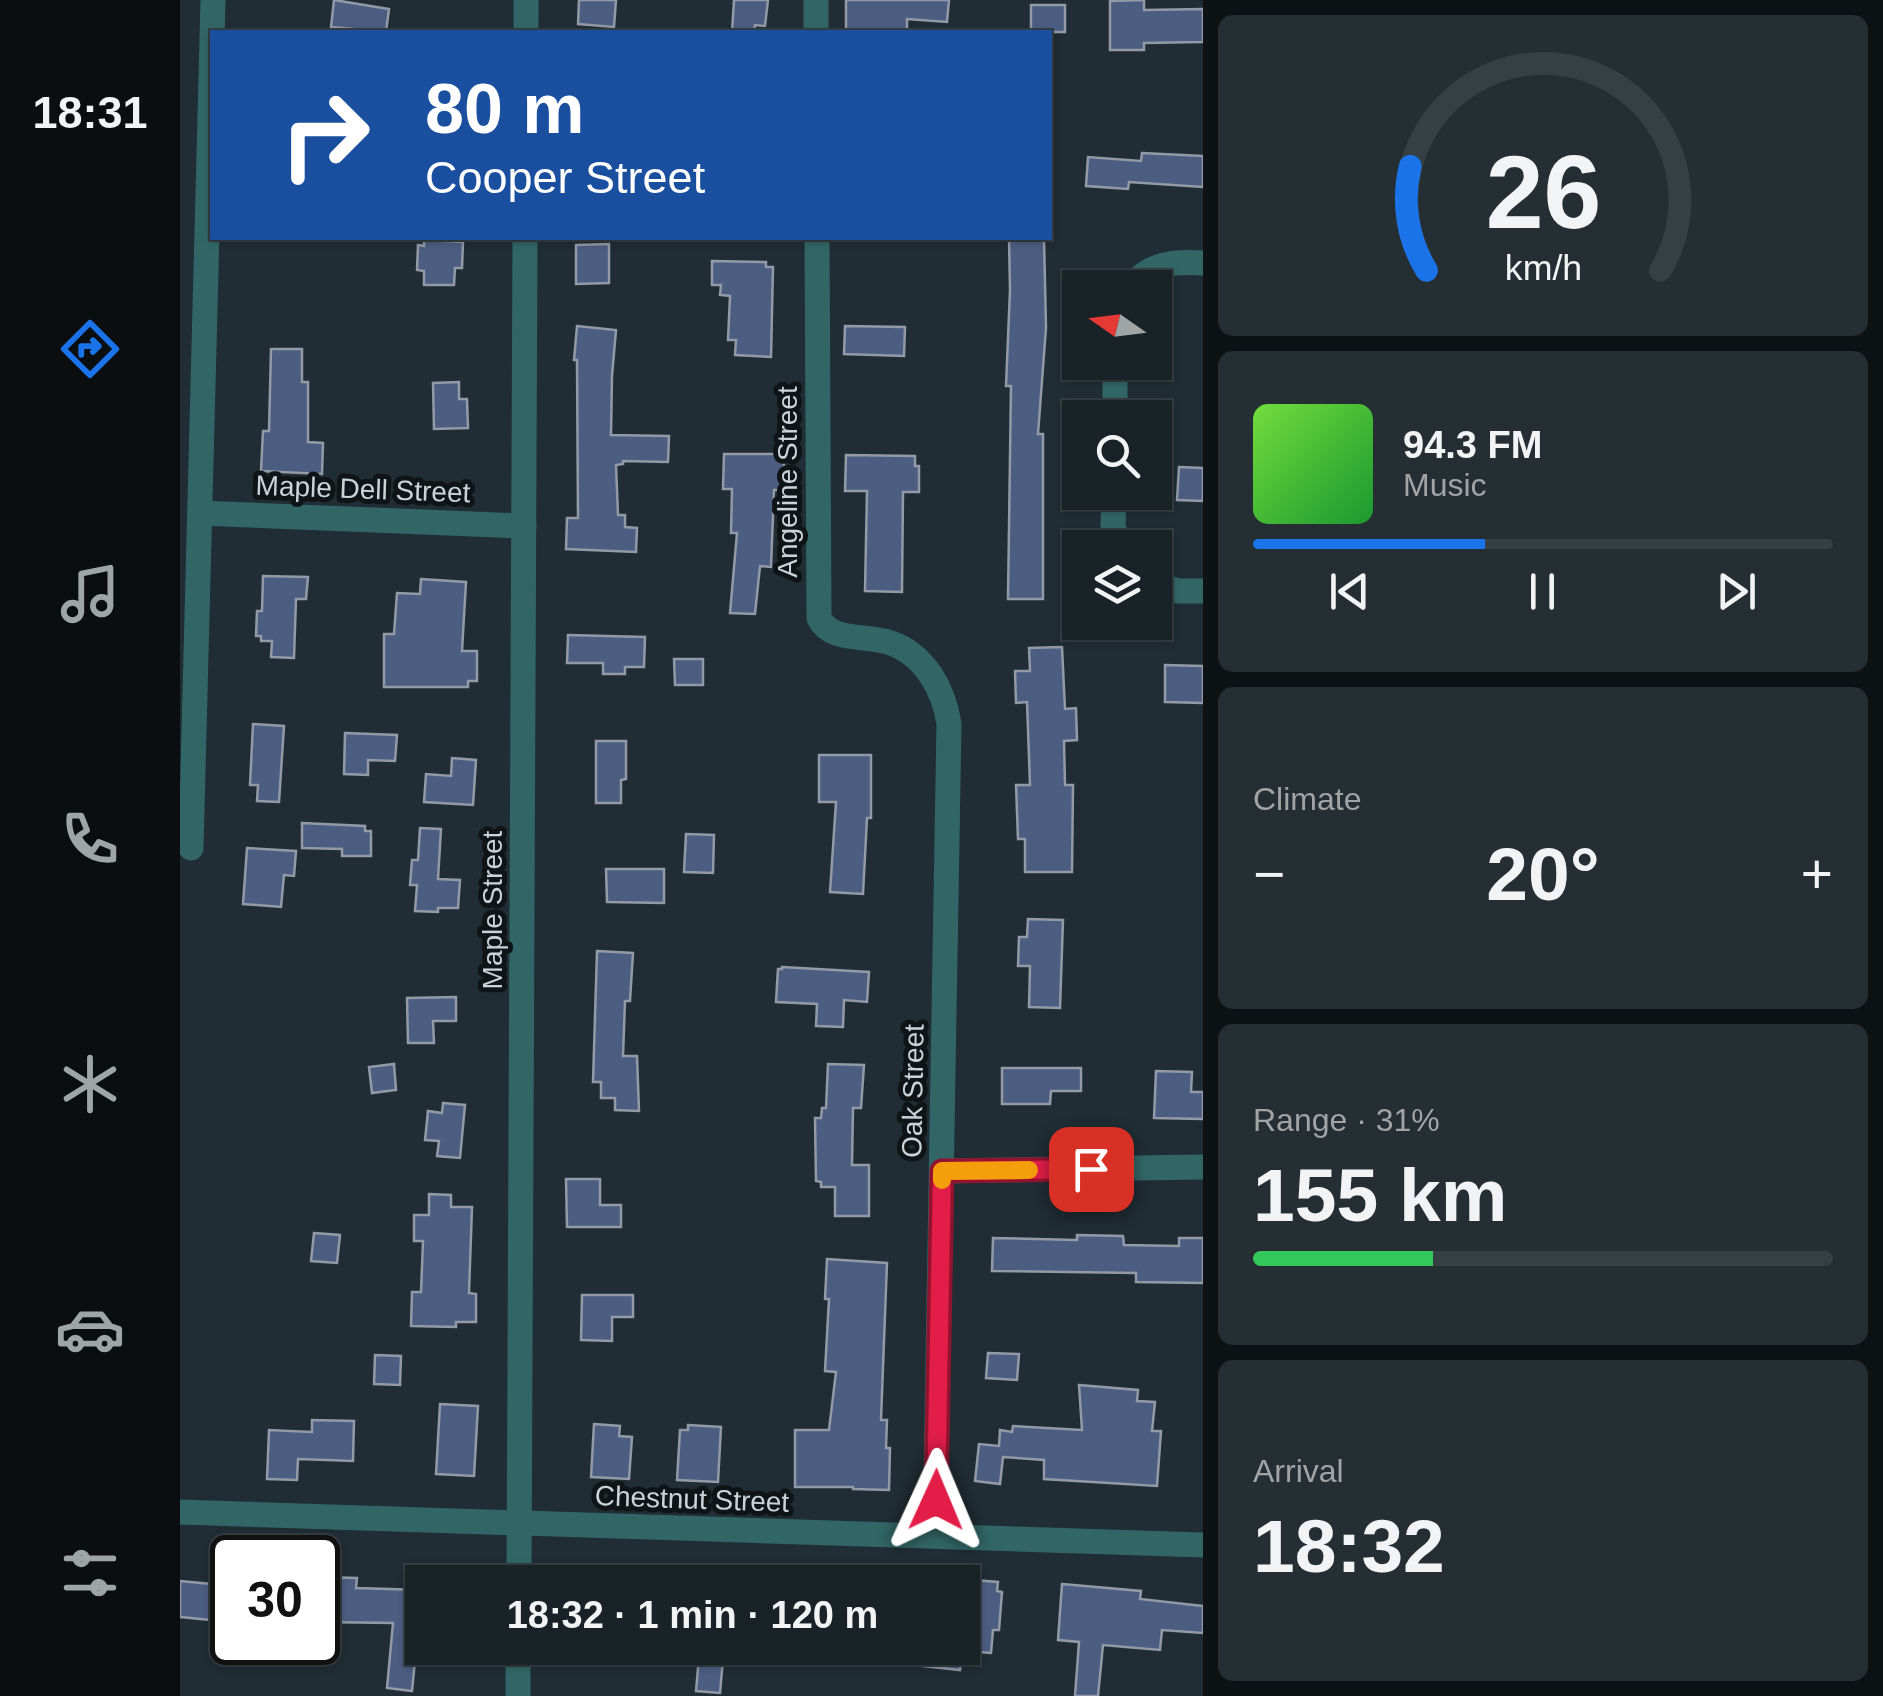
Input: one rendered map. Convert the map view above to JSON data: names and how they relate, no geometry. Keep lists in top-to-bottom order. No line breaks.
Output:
{"streets":{"street":["Angeline Street","Maple Dell Street","Maple Street","Oak Street","Chestnut Street"]},"crossings":[["Angeline Street","Oak Street"],["Maple Dell Street","Maple Street"],["Maple Street","Chestnut Street"],["Oak Street","Chestnut Street"]],"north":"left","page":{"tabs":"18:31","turn":["80 m","Cooper Street"],"song":["94.3 FM","Music"],"tile":["Climate",["Range · 31%","155 km"],["Arrival","18:32"]],"heat":["−","20°","+"],"limit":"30","trip":"18:32 · 1 min · 120 m","gauge":["26","km/h"]}}
